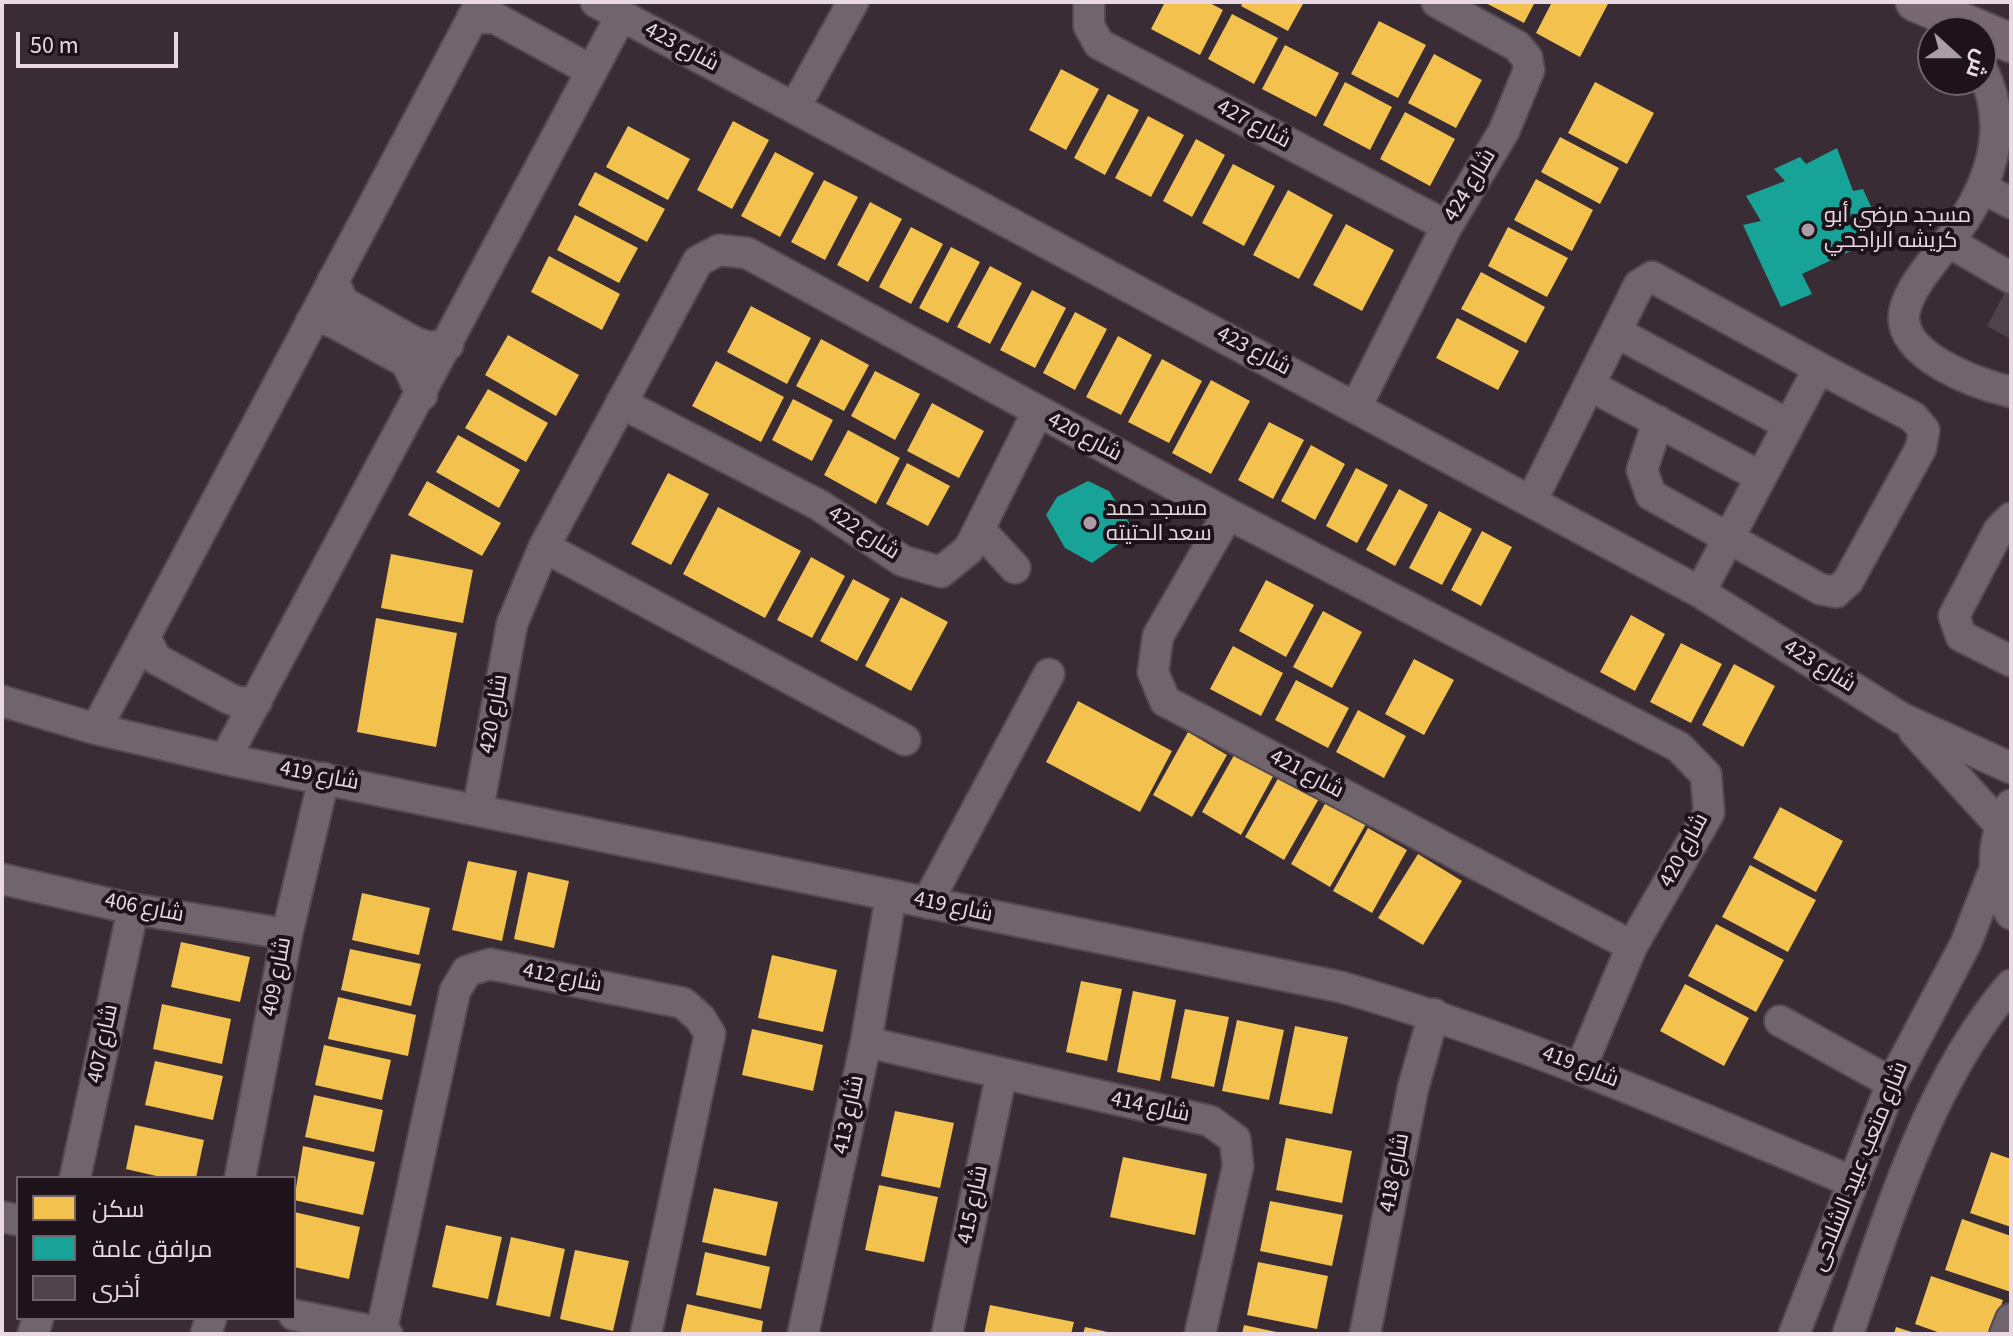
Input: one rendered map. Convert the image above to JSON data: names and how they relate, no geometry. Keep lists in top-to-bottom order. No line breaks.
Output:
{"streets":{"street":["شارع 423","شارع 427","شارع 424","شارع 420","شارع 422","شارع 421","شارع 419","شارع 406","شارع 409","شارع 412","شارع 407","شارع 414","شارع 413","شارع متعب عبيد الشلاحى","شارع 418","شارع 415"]},"crossings":[["شارع 423","شارع 424"],["شارع 427","شارع 424"],["شارع 420","شارع 422"],["شارع 420","شارع 421"],["شارع 420","شارع 419"],["شارع 419","شارع 409"],["شارع 419","شارع 413"],["شارع 419","شارع متعب عبيد الشلاحى"],["شارع 419","شارع 418"],["شارع 406","شارع 409"],["شارع 406","شارع 407"],["شارع 414","شارع 413"],["شارع 414","شارع 415"]],"places":["مسجد مرضي أبو كريشه الراجحي","مسجد حمد سعد الحتيته"],"legend":["سكن","مرافق عامة","أخرى"],"scale_bar":"50 m","north":"right"}
